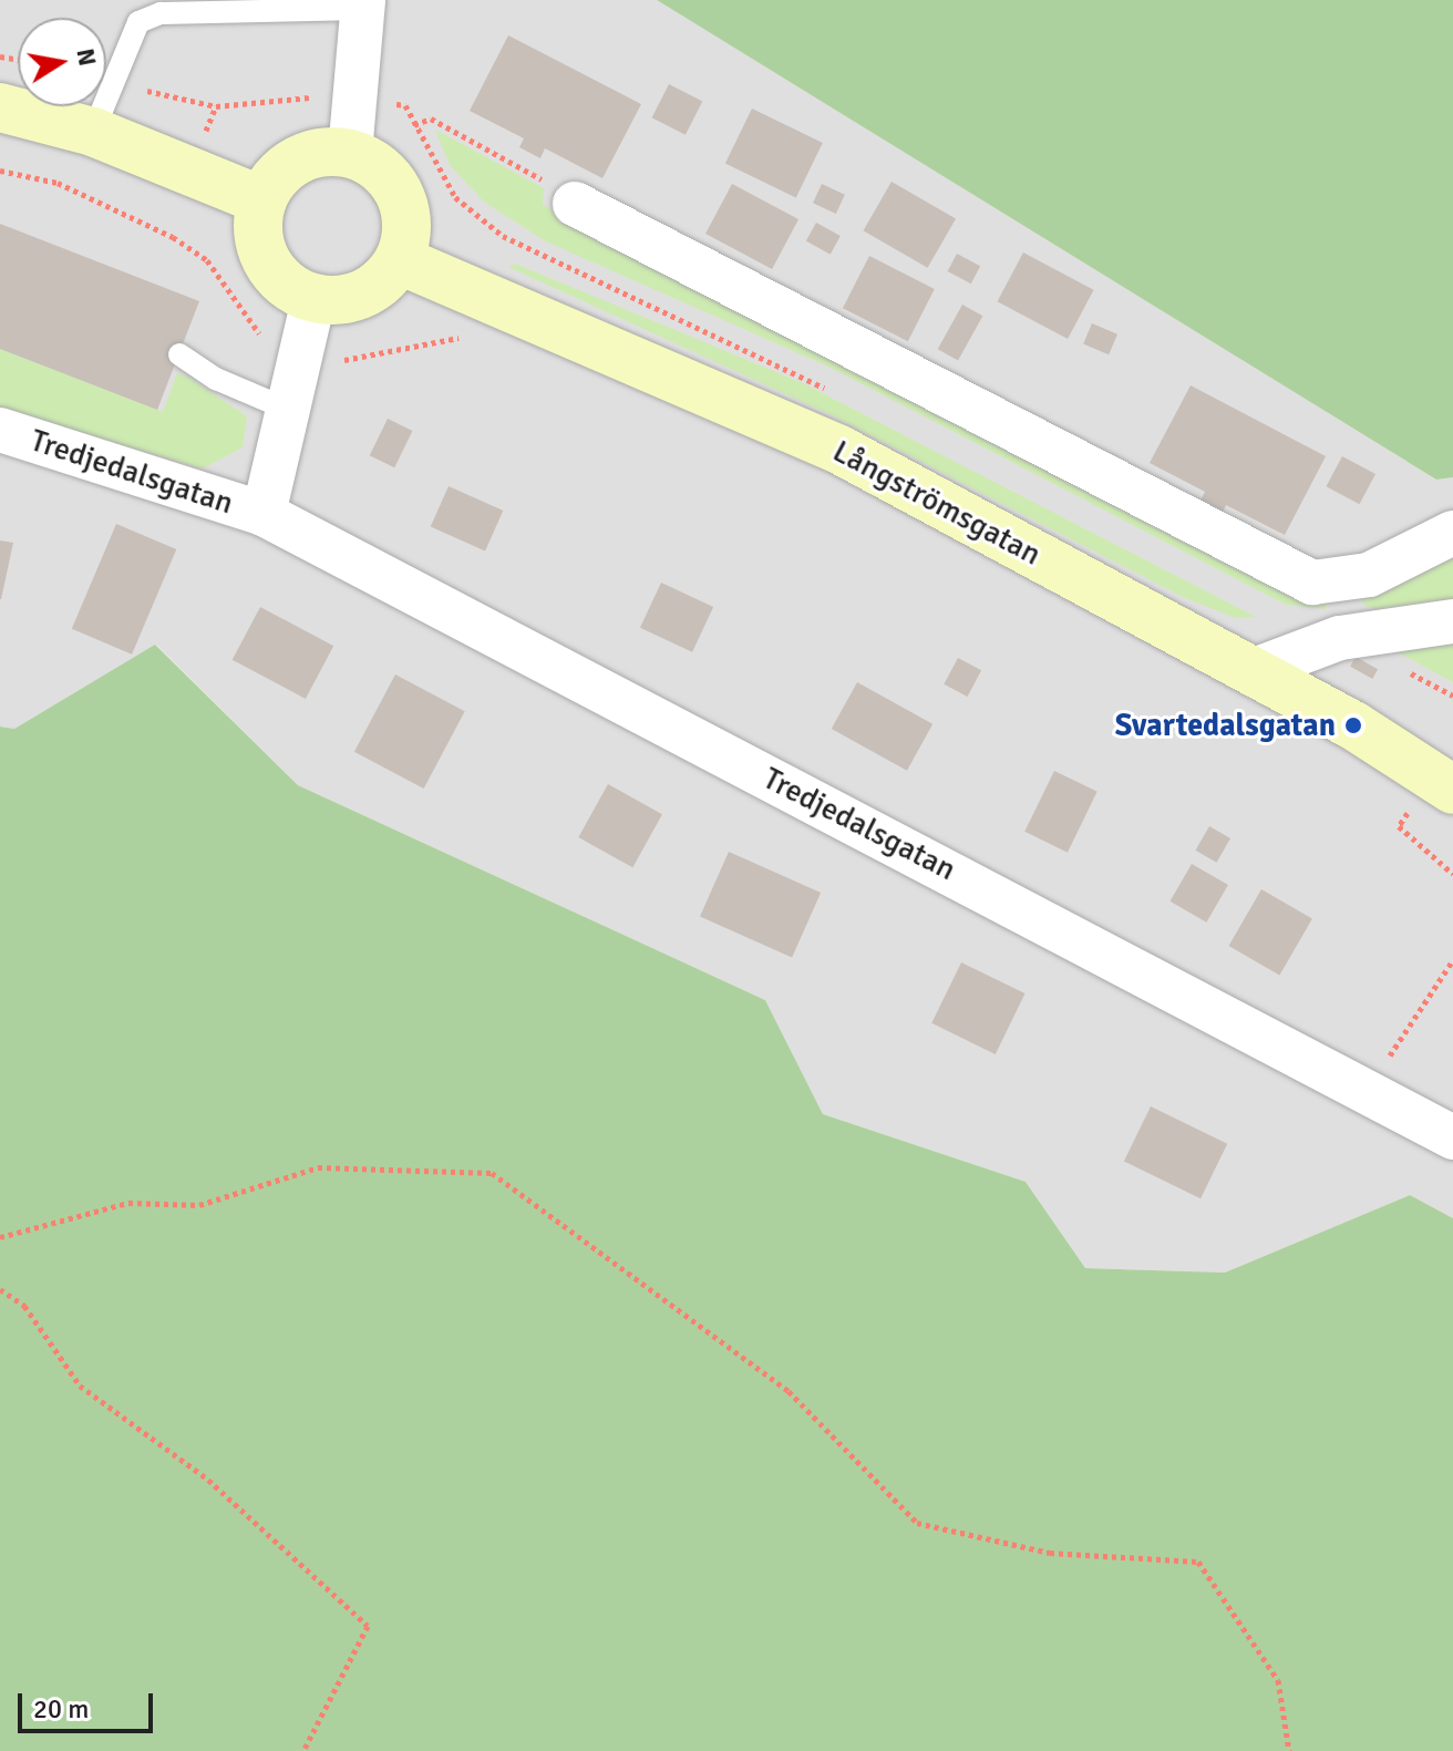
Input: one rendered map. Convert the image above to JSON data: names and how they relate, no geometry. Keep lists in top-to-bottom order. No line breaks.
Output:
{"streets":{"street":["Tredjedalsgatan","Långströmsgatan"]},"crossings":[["Tredjedalsgatan","Långströmsgatan"]],"places":["Svartedalsgatan"],"scale_bar":"20 m","north":"right"}
